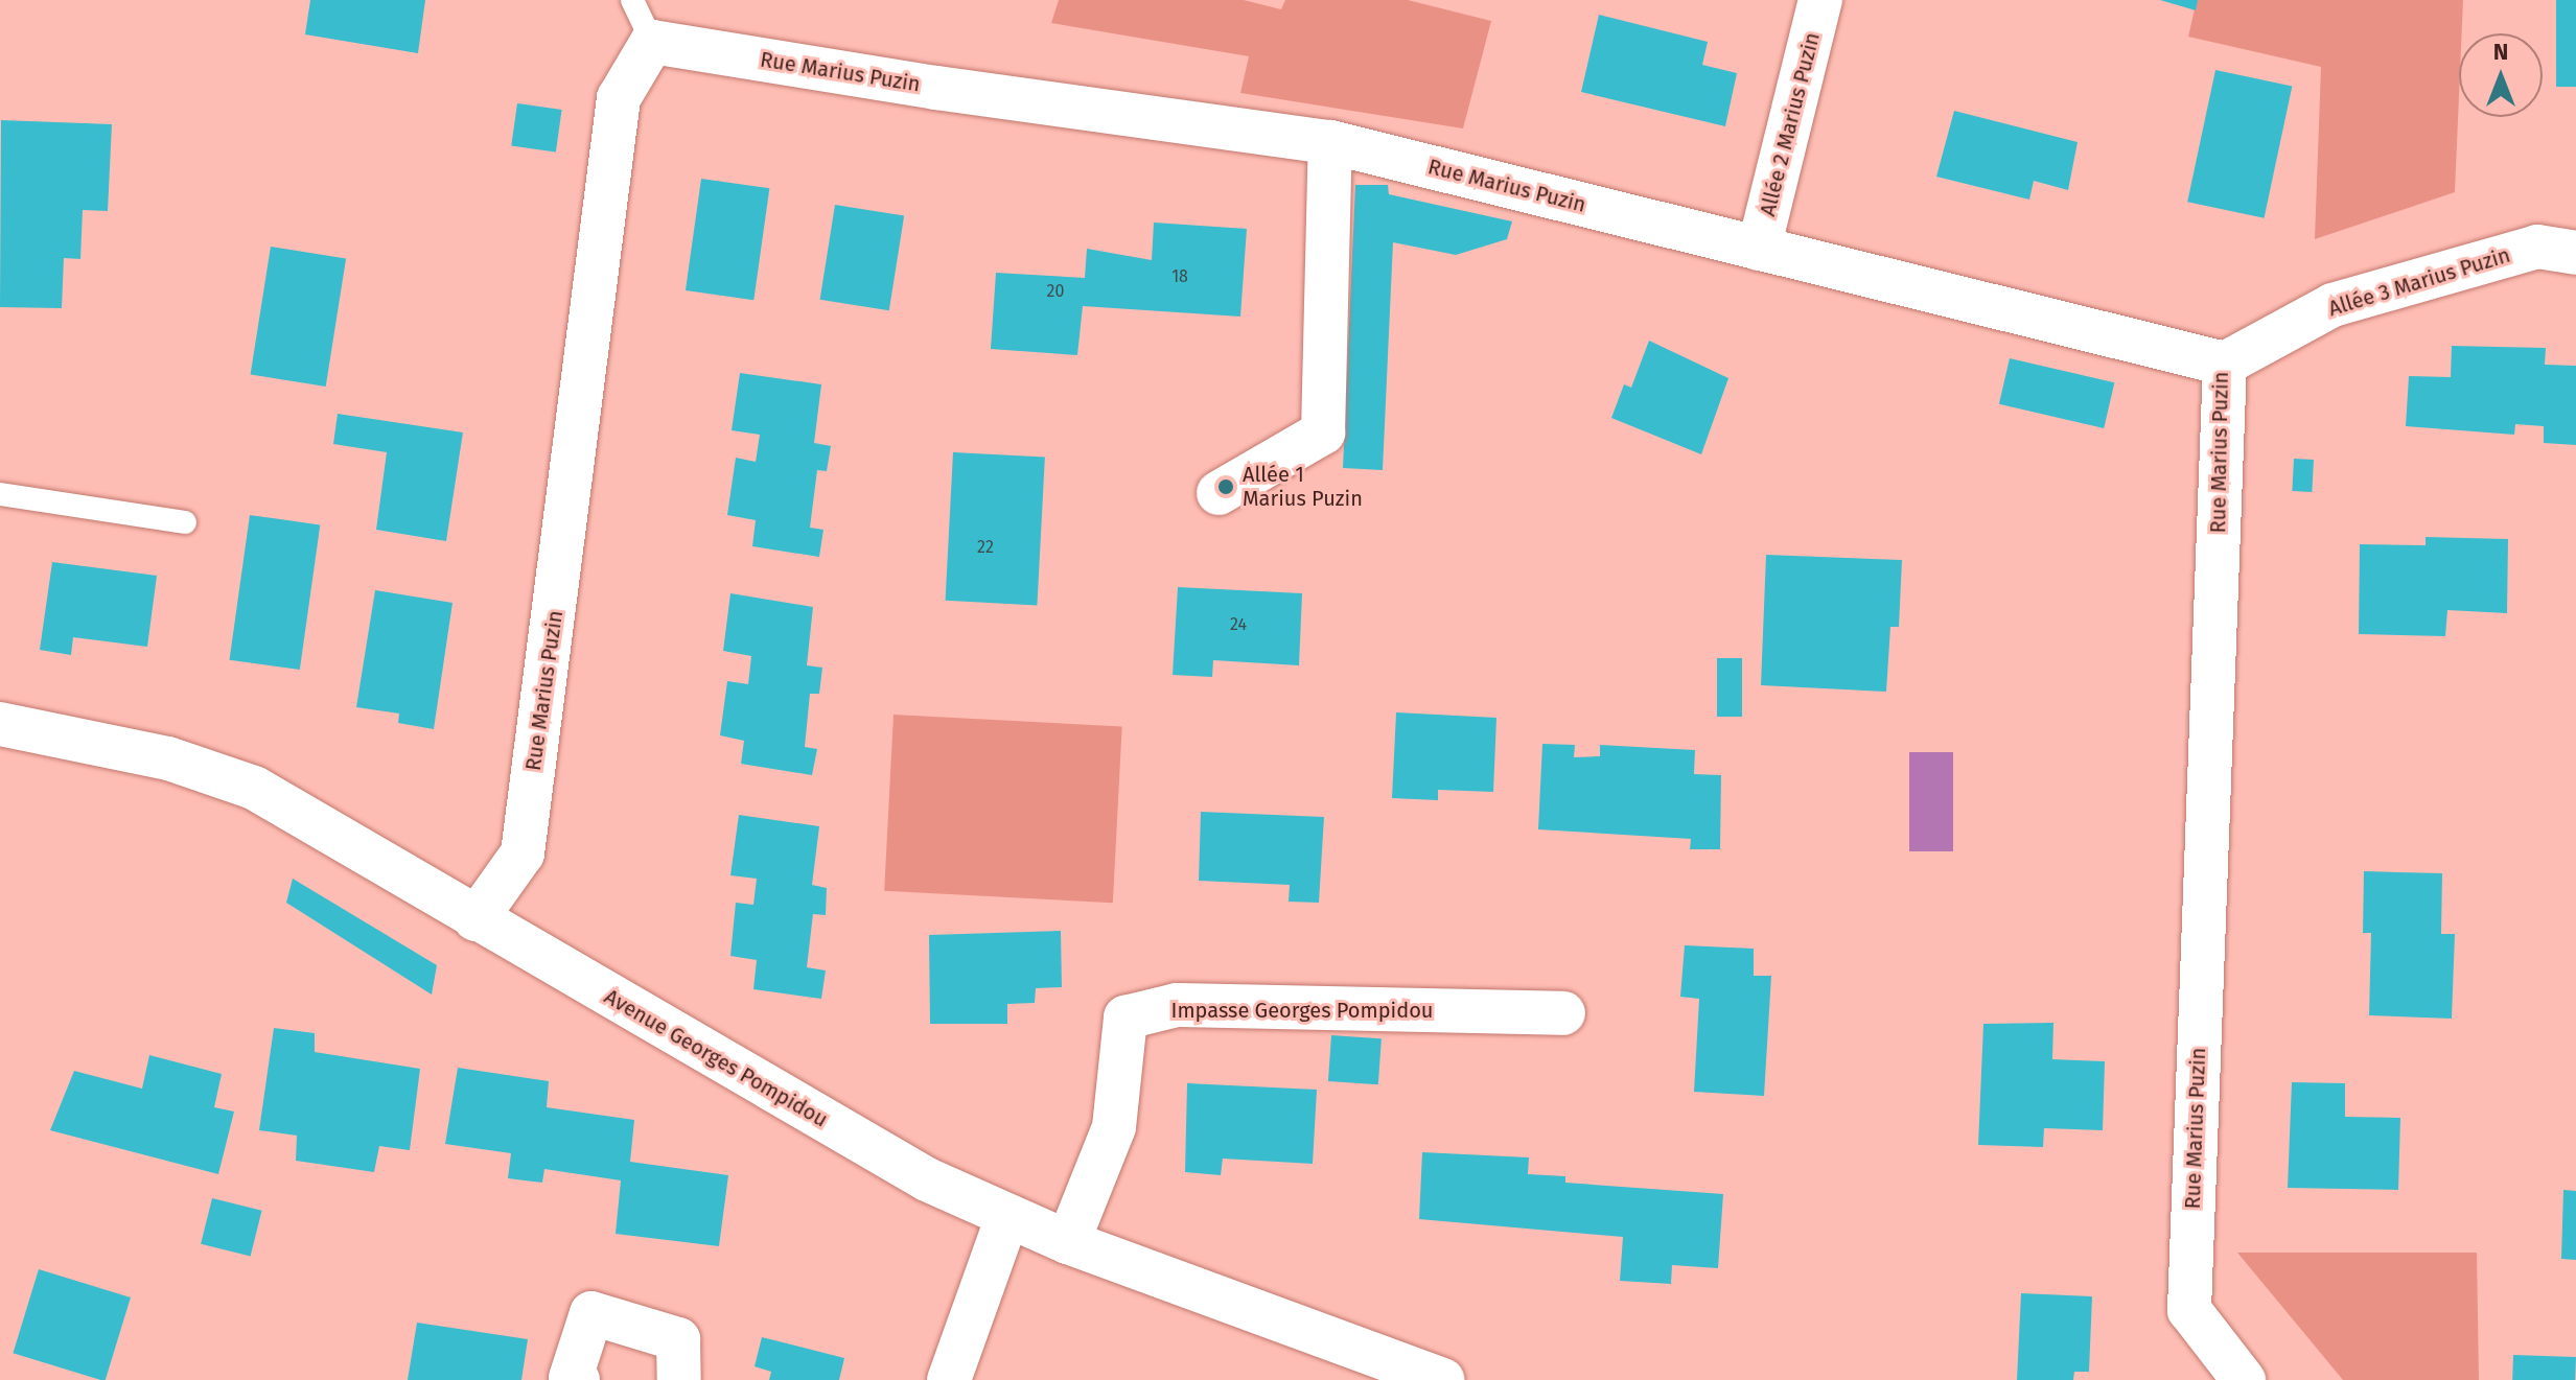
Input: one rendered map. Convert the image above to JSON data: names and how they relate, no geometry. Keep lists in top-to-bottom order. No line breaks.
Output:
{"streets":{"street":["Rue Marius Puzin","Allée 2 Marius Puzin","Allée 3 Marius Puzin","Impasse Georges Pompidou","Avenue Georges Pompidou"]},"crossings":[["Rue Marius Puzin","Allée 2 Marius Puzin"],["Rue Marius Puzin","Allée 3 Marius Puzin"],["Rue Marius Puzin","Avenue Georges Pompidou"],["Impasse Georges Pompidou","Avenue Georges Pompidou"]],"places":["Allée 1 Marius Puzin"],"house_numbers":["18","20","22","24"],"north":"top"}
